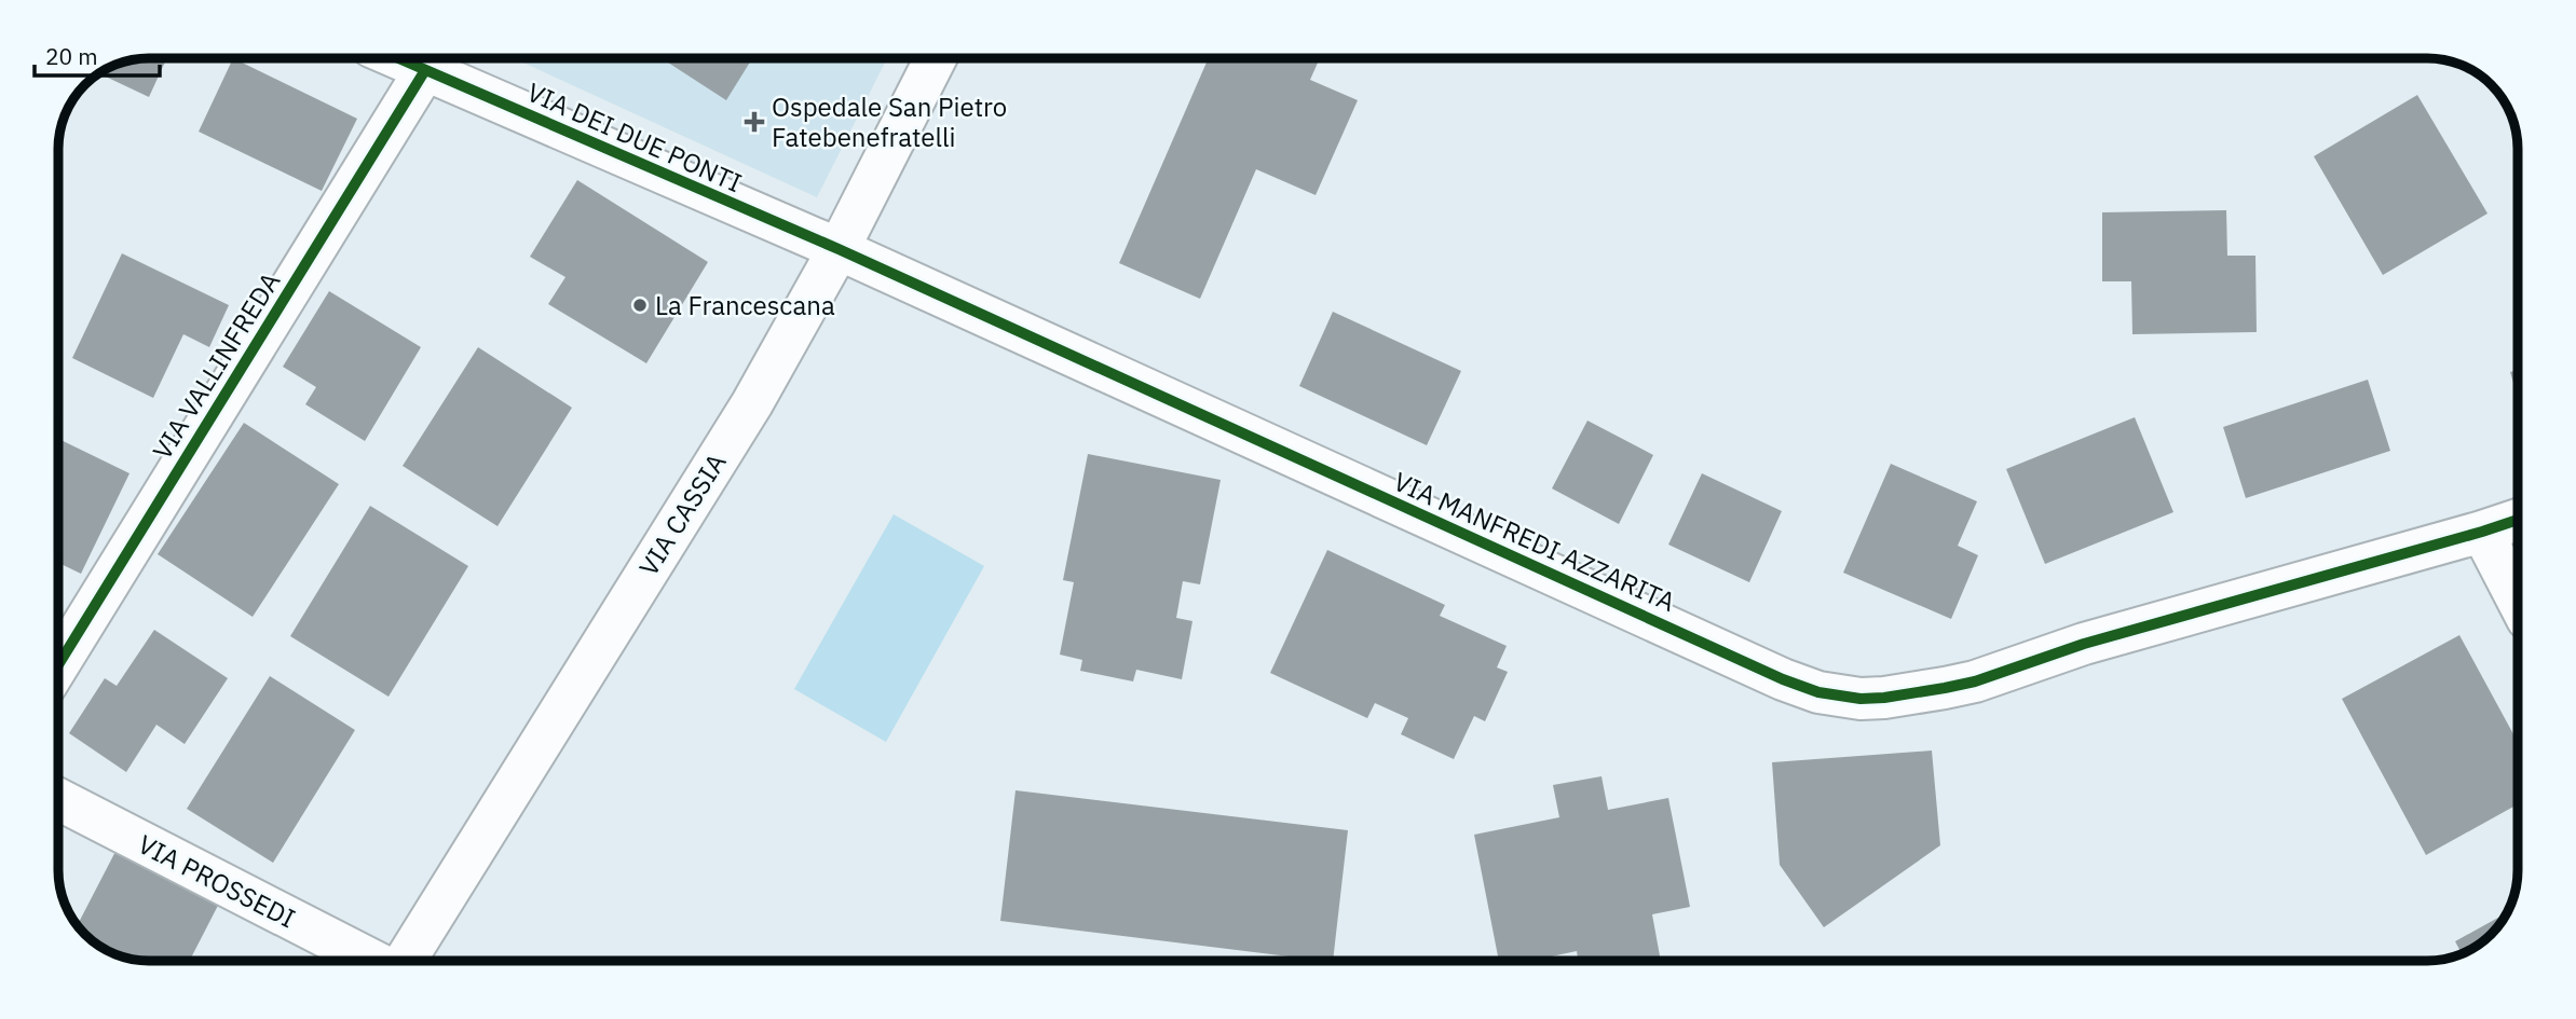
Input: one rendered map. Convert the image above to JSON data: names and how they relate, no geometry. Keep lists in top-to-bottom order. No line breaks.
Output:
{"streets":{"street":["VIA DEI DUE PONTI","VIA VALLINFREDA","VIA CASSIA","VIA MANFREDI AZZARITA","VIA PROSSEDI"]},"crossings":[["VIA DEI DUE PONTI","VIA VALLINFREDA"],["VIA DEI DUE PONTI","VIA CASSIA"],["VIA DEI DUE PONTI","VIA MANFREDI AZZARITA"],["VIA CASSIA","VIA MANFREDI AZZARITA"]],"places":{"health":["Ospedale San Pietro Fatebenefratelli"],"other":["La Francescana"]},"scale_bar":"20 m"}
